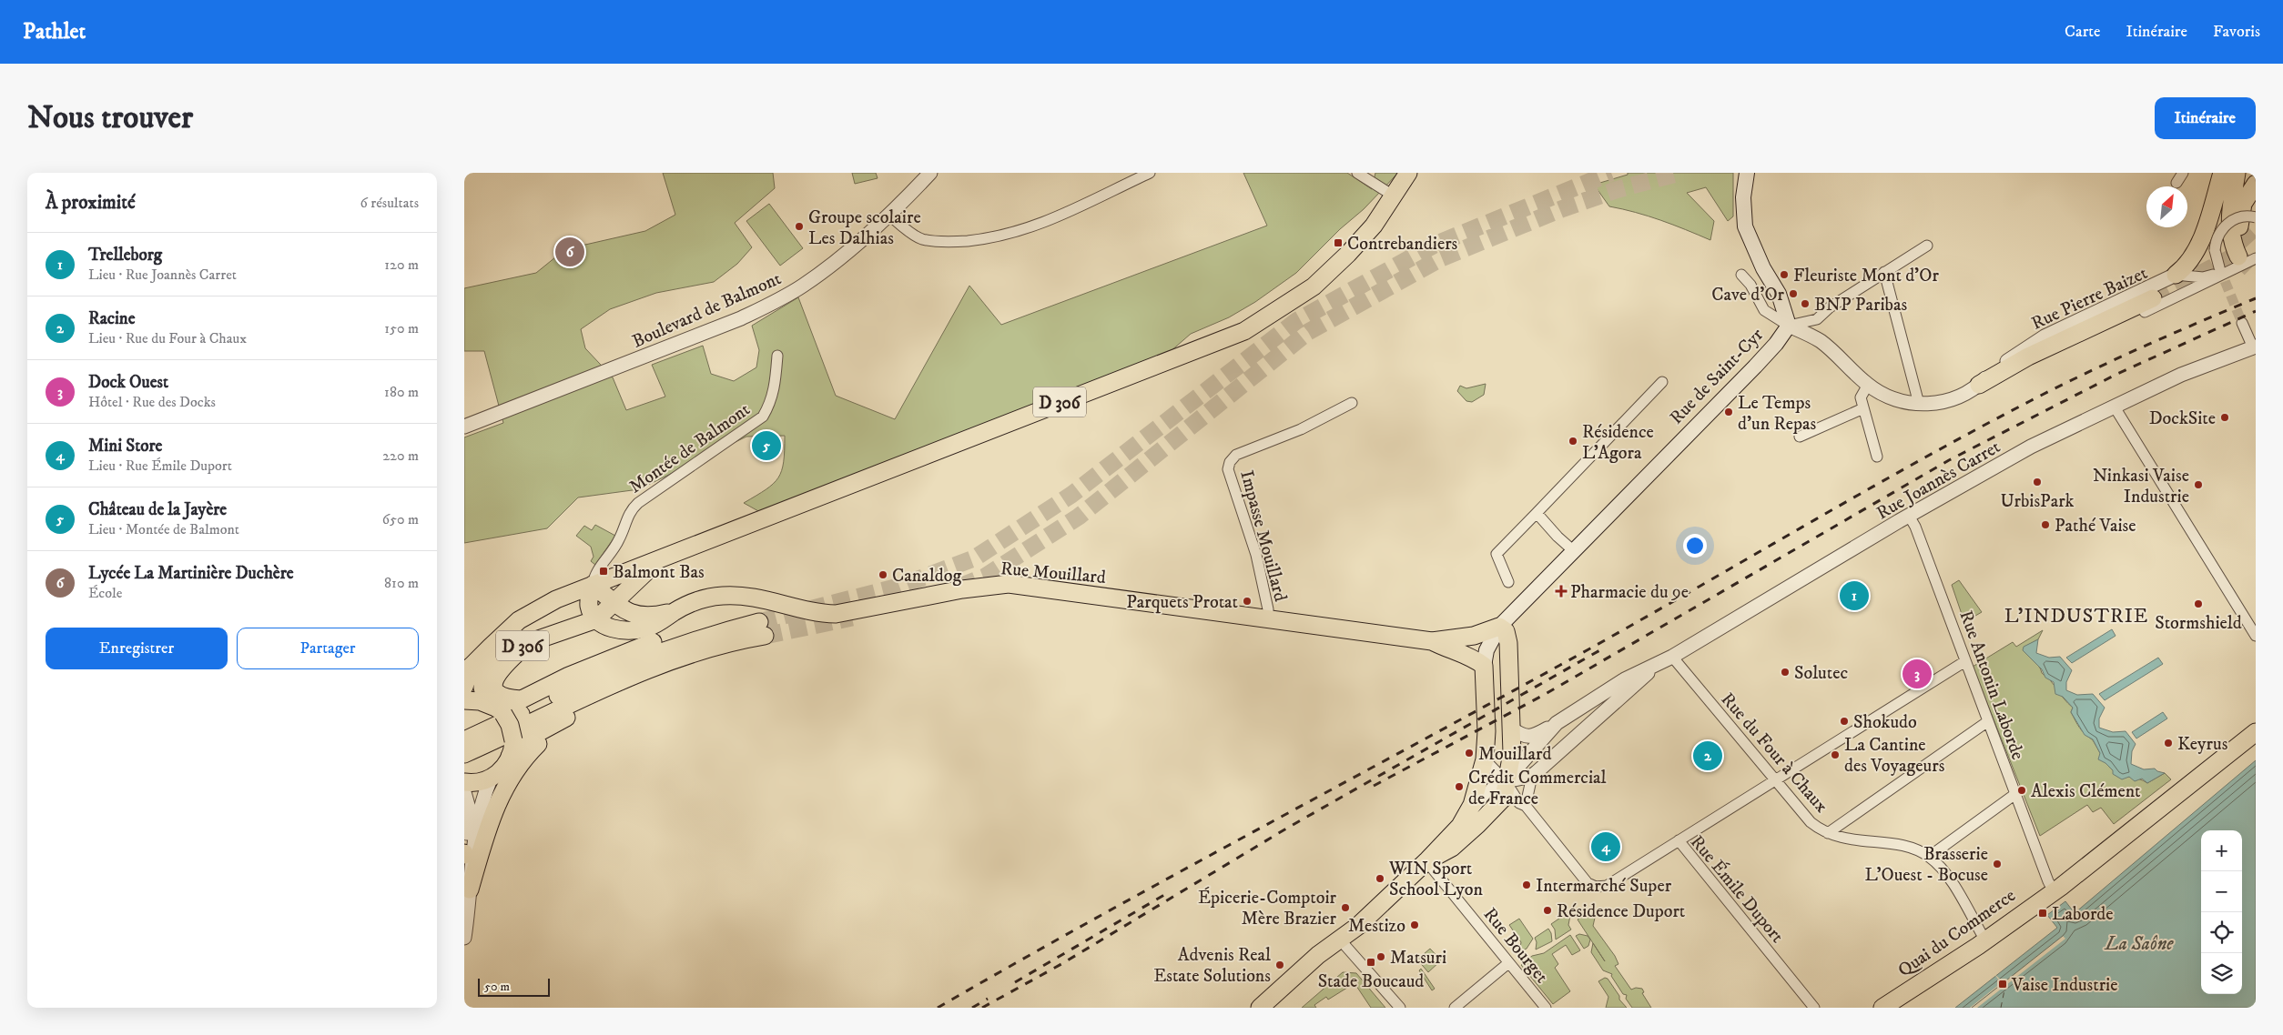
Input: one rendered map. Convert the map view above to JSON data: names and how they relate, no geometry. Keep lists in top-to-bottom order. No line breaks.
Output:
{"streets":{"main road":["Rue de Saint-Cyr","D 306","Rue Mouillard","Quai du Commerce"],"street":["Rue Pierre Baizet","Boulevard de Balmont","Montée de Balmont","Rue Joannès Carret","Impasse Mouillard","Rue Antonin Laborde","Rue du Four à Chaux","Rue Émile Duport","Rue Bourget"]},"crossings":[["Rue Pierre Baizet","Rue de Saint-Cyr"],["Rue de Saint-Cyr","Rue Joannès Carret"],["Rue de Saint-Cyr","Rue Mouillard"],["Rue de Saint-Cyr","Rue Émile Duport"],["Rue de Saint-Cyr","Rue Bourget"],["D 306","Montée de Balmont"],["D 306","Rue Mouillard"],["Montée de Balmont","Rue Mouillard"],["Rue Joannès Carret","Rue Antonin Laborde"],["Rue Joannès Carret","Rue du Four à Chaux"],["Rue Joannès Carret","Rue Émile Duport"],["Impasse Mouillard","Rue Mouillard"],["Rue Antonin Laborde","Quai du Commerce"],["Rue du Four à Chaux","Quai du Commerce"]],"districts":["L’INDUSTRIE"],"water":["La Saône"],"places":{"other":["Groupe scolaire Les Dalhias","Fleuriste Mont d'Or","Cave d'Or","BNP Paribas","Le Temps d'un Repas","DockSite","Résidence L’Agora","UrbisPark","Ninkasi Vaise Industrie","Pathé Vaise","Canaldog","Parquets Protat","Stormshield","Solutec","Shokudo","Keyrus","Mouillard","La Cantine des Voyageurs","Crédit Commercial de France","Alexis Clément","Brasserie L'Ouest - Bocuse","WIN Sport School Lyon","Intermarché Super","Épicerie-Comptoir Mère Brazier","Résidence Duport","Mestizo","Matsuri","Advenis Real Estate Solutions"],"transit":["Contrebandiers","Balmont Bas","Laborde","Stade Boucaud","Vaise Industrie"],"health":["Pharmacie du 9e"]},"scale_bar":"50 m","north":"top right","page":{"header":"Pathlet","nav":["Carte","Itinéraire","Favoris"],"buttons":["Itinéraire",["Enregistrer","Partager"]],"title":"Nous trouver","heading":["À proximité","6 résultats"],"list":[{"mark":"1","name":"Trelleborg","note":"Lieu · Rue Joannès Carret","value":"120 m"},{"mark":"2","name":"Racine","note":"Lieu · Rue du Four à Chaux","value":"150 m"},{"mark":"3","name":"Dock Ouest","note":"Hôtel · Rue des Docks","value":"180 m"},{"mark":"4","name":"Mini Store","note":"Lieu · Rue Émile Duport","value":"220 m"},{"mark":"5","name":"Château de la Jayère","note":"Lieu · Montée de Balmont","value":"650 m"},{"mark":"6","name":"Lycée La Martinière Duchère","note":"École","value":"810 m"}],"pins":["6","5","1","3","2","4"],"map_buttons":["+","−"],"scale":"50 m"}}
